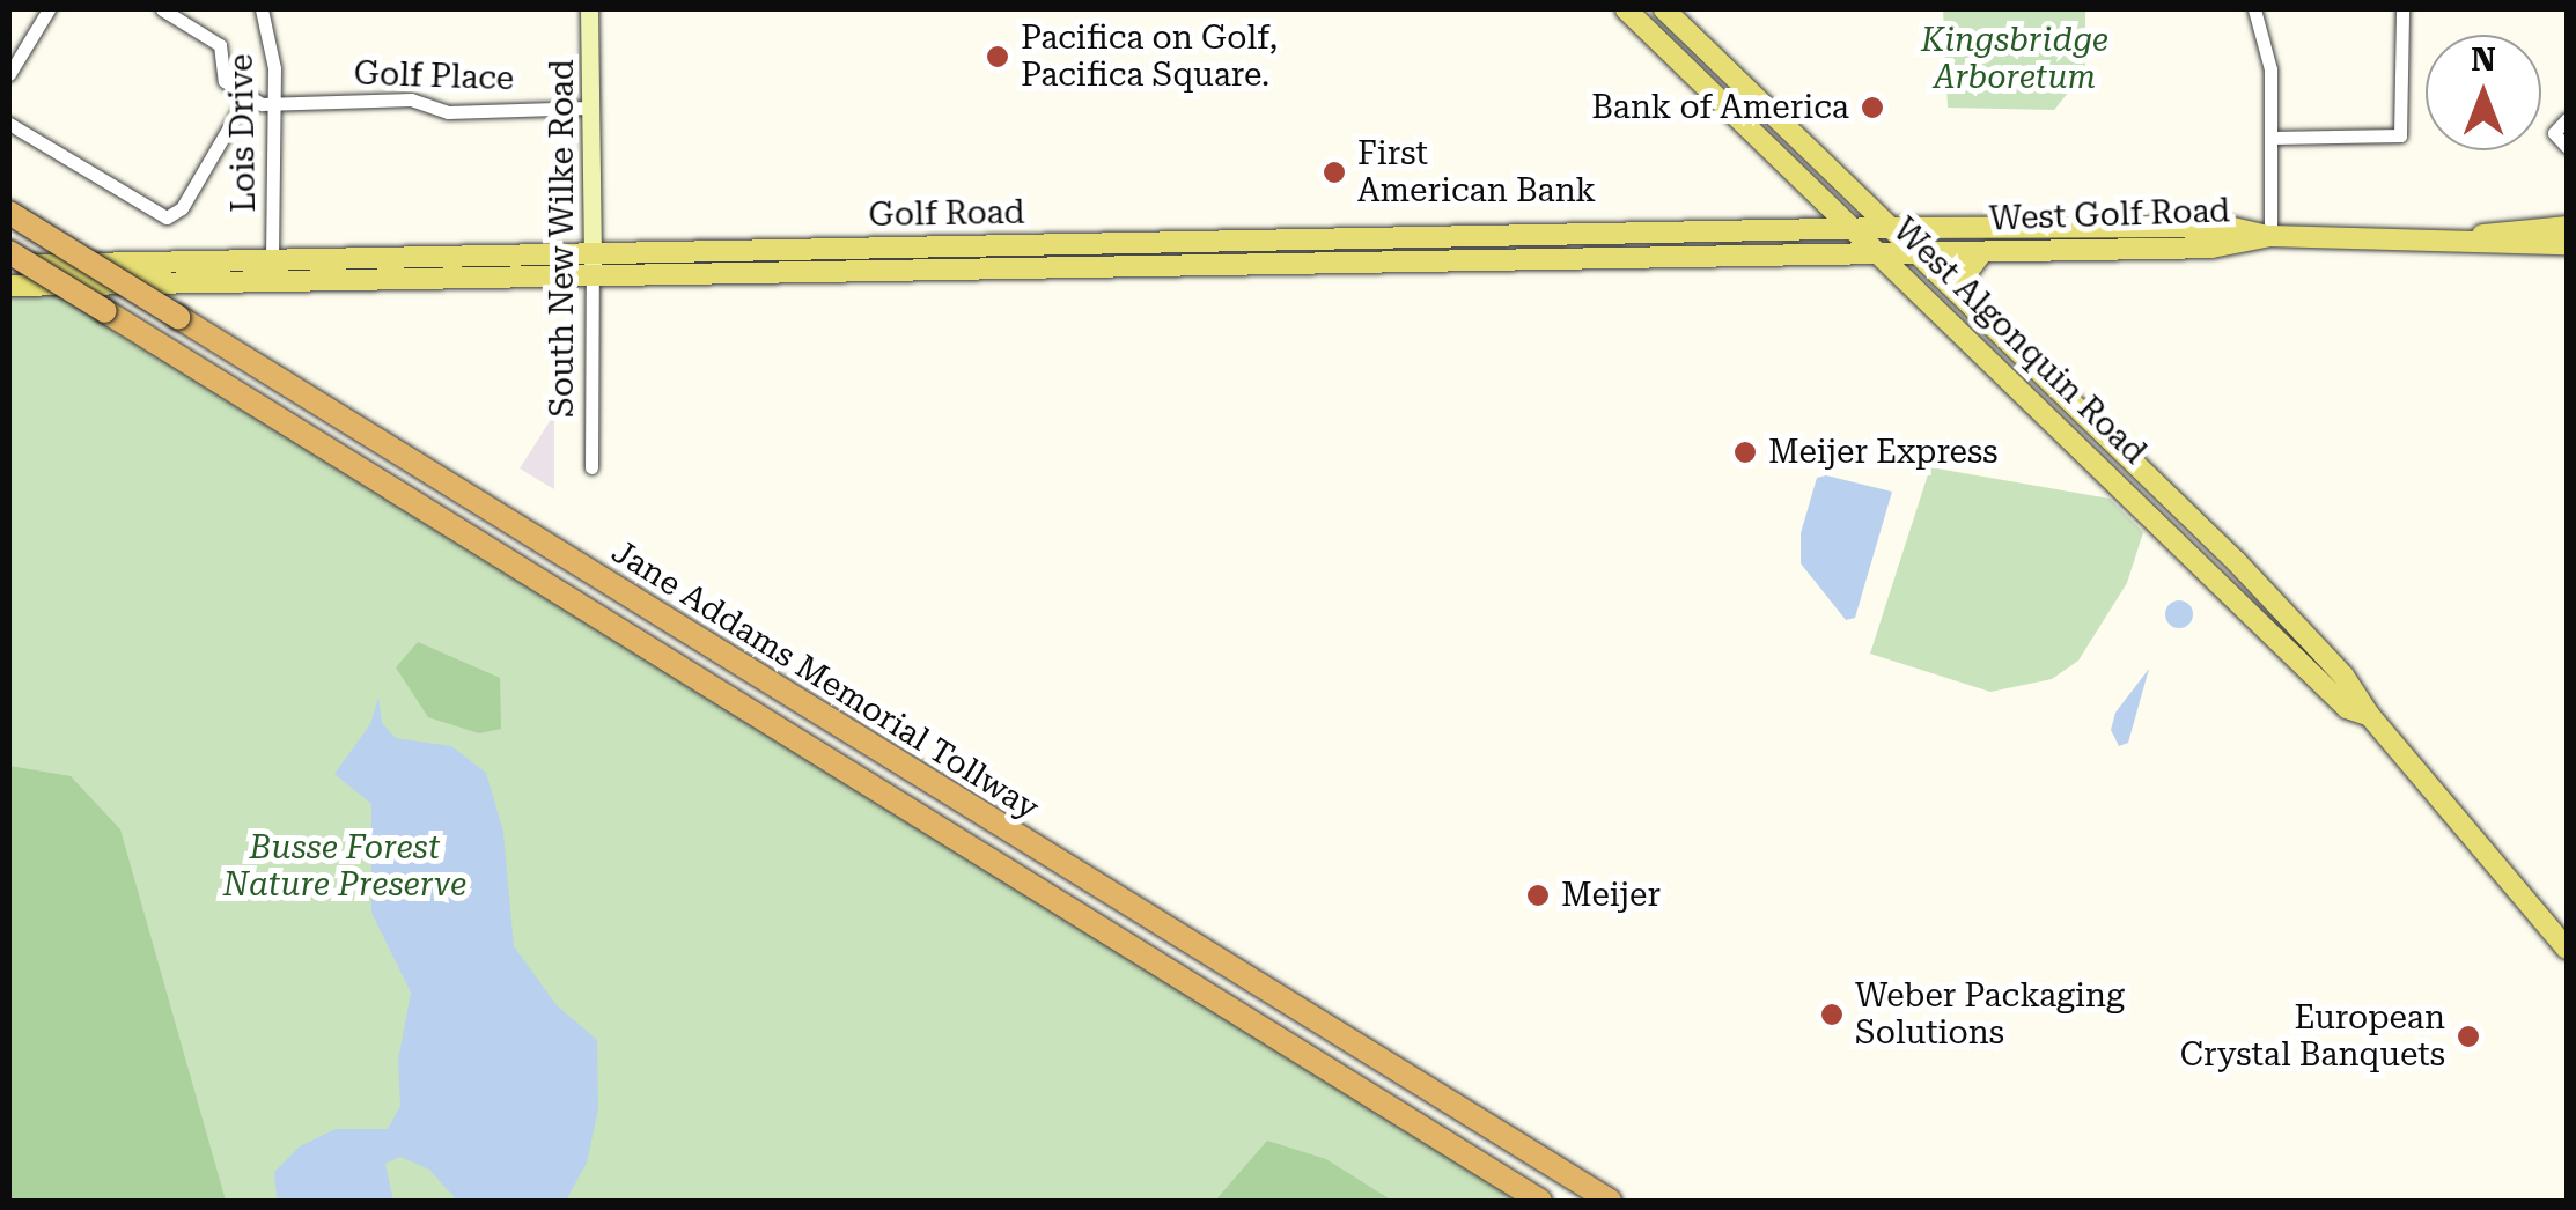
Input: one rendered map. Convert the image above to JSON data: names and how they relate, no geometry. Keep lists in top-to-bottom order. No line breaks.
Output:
{"streets":{"highway":["Jane Addams Memorial Tollway"],"main road":["Golf Road","West Golf Road","South New Wilke Road","West Algonquin Road"],"street":["Golf Place","Lois Drive"]},"crossings":[["Golf Place","Lois Drive"],["Golf Place","South New Wilke Road"],["Lois Drive","Golf Road"],["Golf Road","West Golf Road"],["Golf Road","South New Wilke Road"],["Golf Road","West Algonquin Road"],["West Golf Road","West Algonquin Road"]],"parks":["Kingsbridge Arboretum","Busse Forest Nature Preserve"],"places":["Pacifica on Golf, Pacifica Square.","Bank of America","First American Bank","Meijer Express","Meijer","Weber Packaging Solutions","European Crystal Banquets"],"north":"top"}
